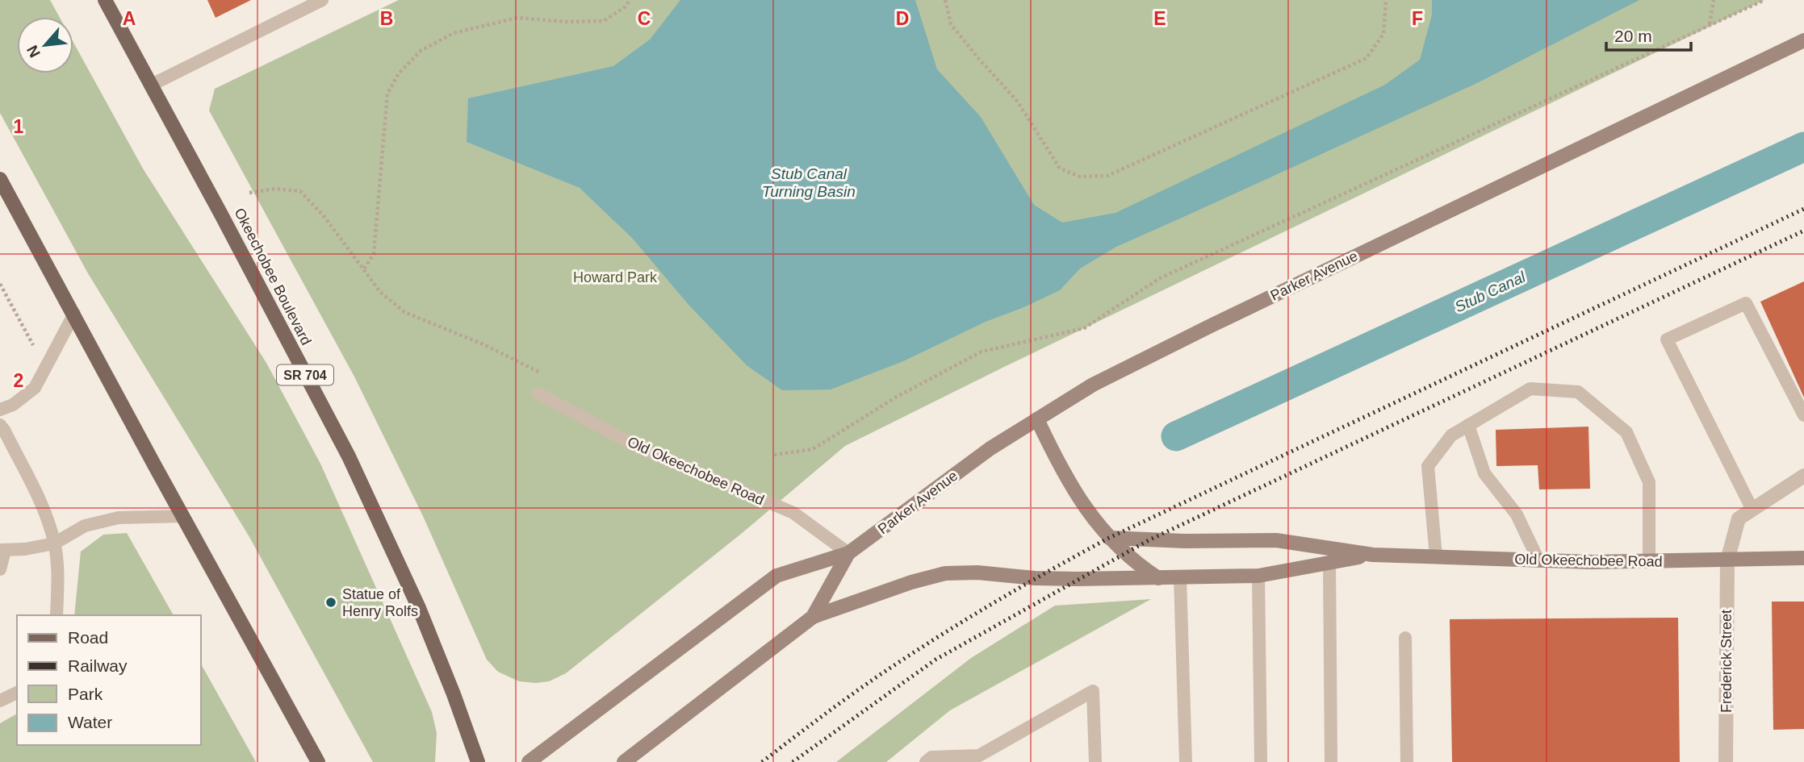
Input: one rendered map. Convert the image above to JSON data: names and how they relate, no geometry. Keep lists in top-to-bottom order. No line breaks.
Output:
{"streets":{"main road":["Okeechobee Boulevard","SR 704"],"street":["Parker Avenue","Old Okeechobee Road","Frederick Street"]},"crossings":[["Parker Avenue","Old Okeechobee Road"],["Old Okeechobee Road","Frederick Street"]],"water":["Stub Canal Turning Basin","Stub Canal"],"parks":["Howard Park"],"places":["Statue of Henry Rolfs"],"legend":["Road","Railway","Park","Water"],"scale_bar":"20 m","north":"bottom left","grid":{"columns":["A","B","C","D","E","F"],"rows":["1","2"]}}
